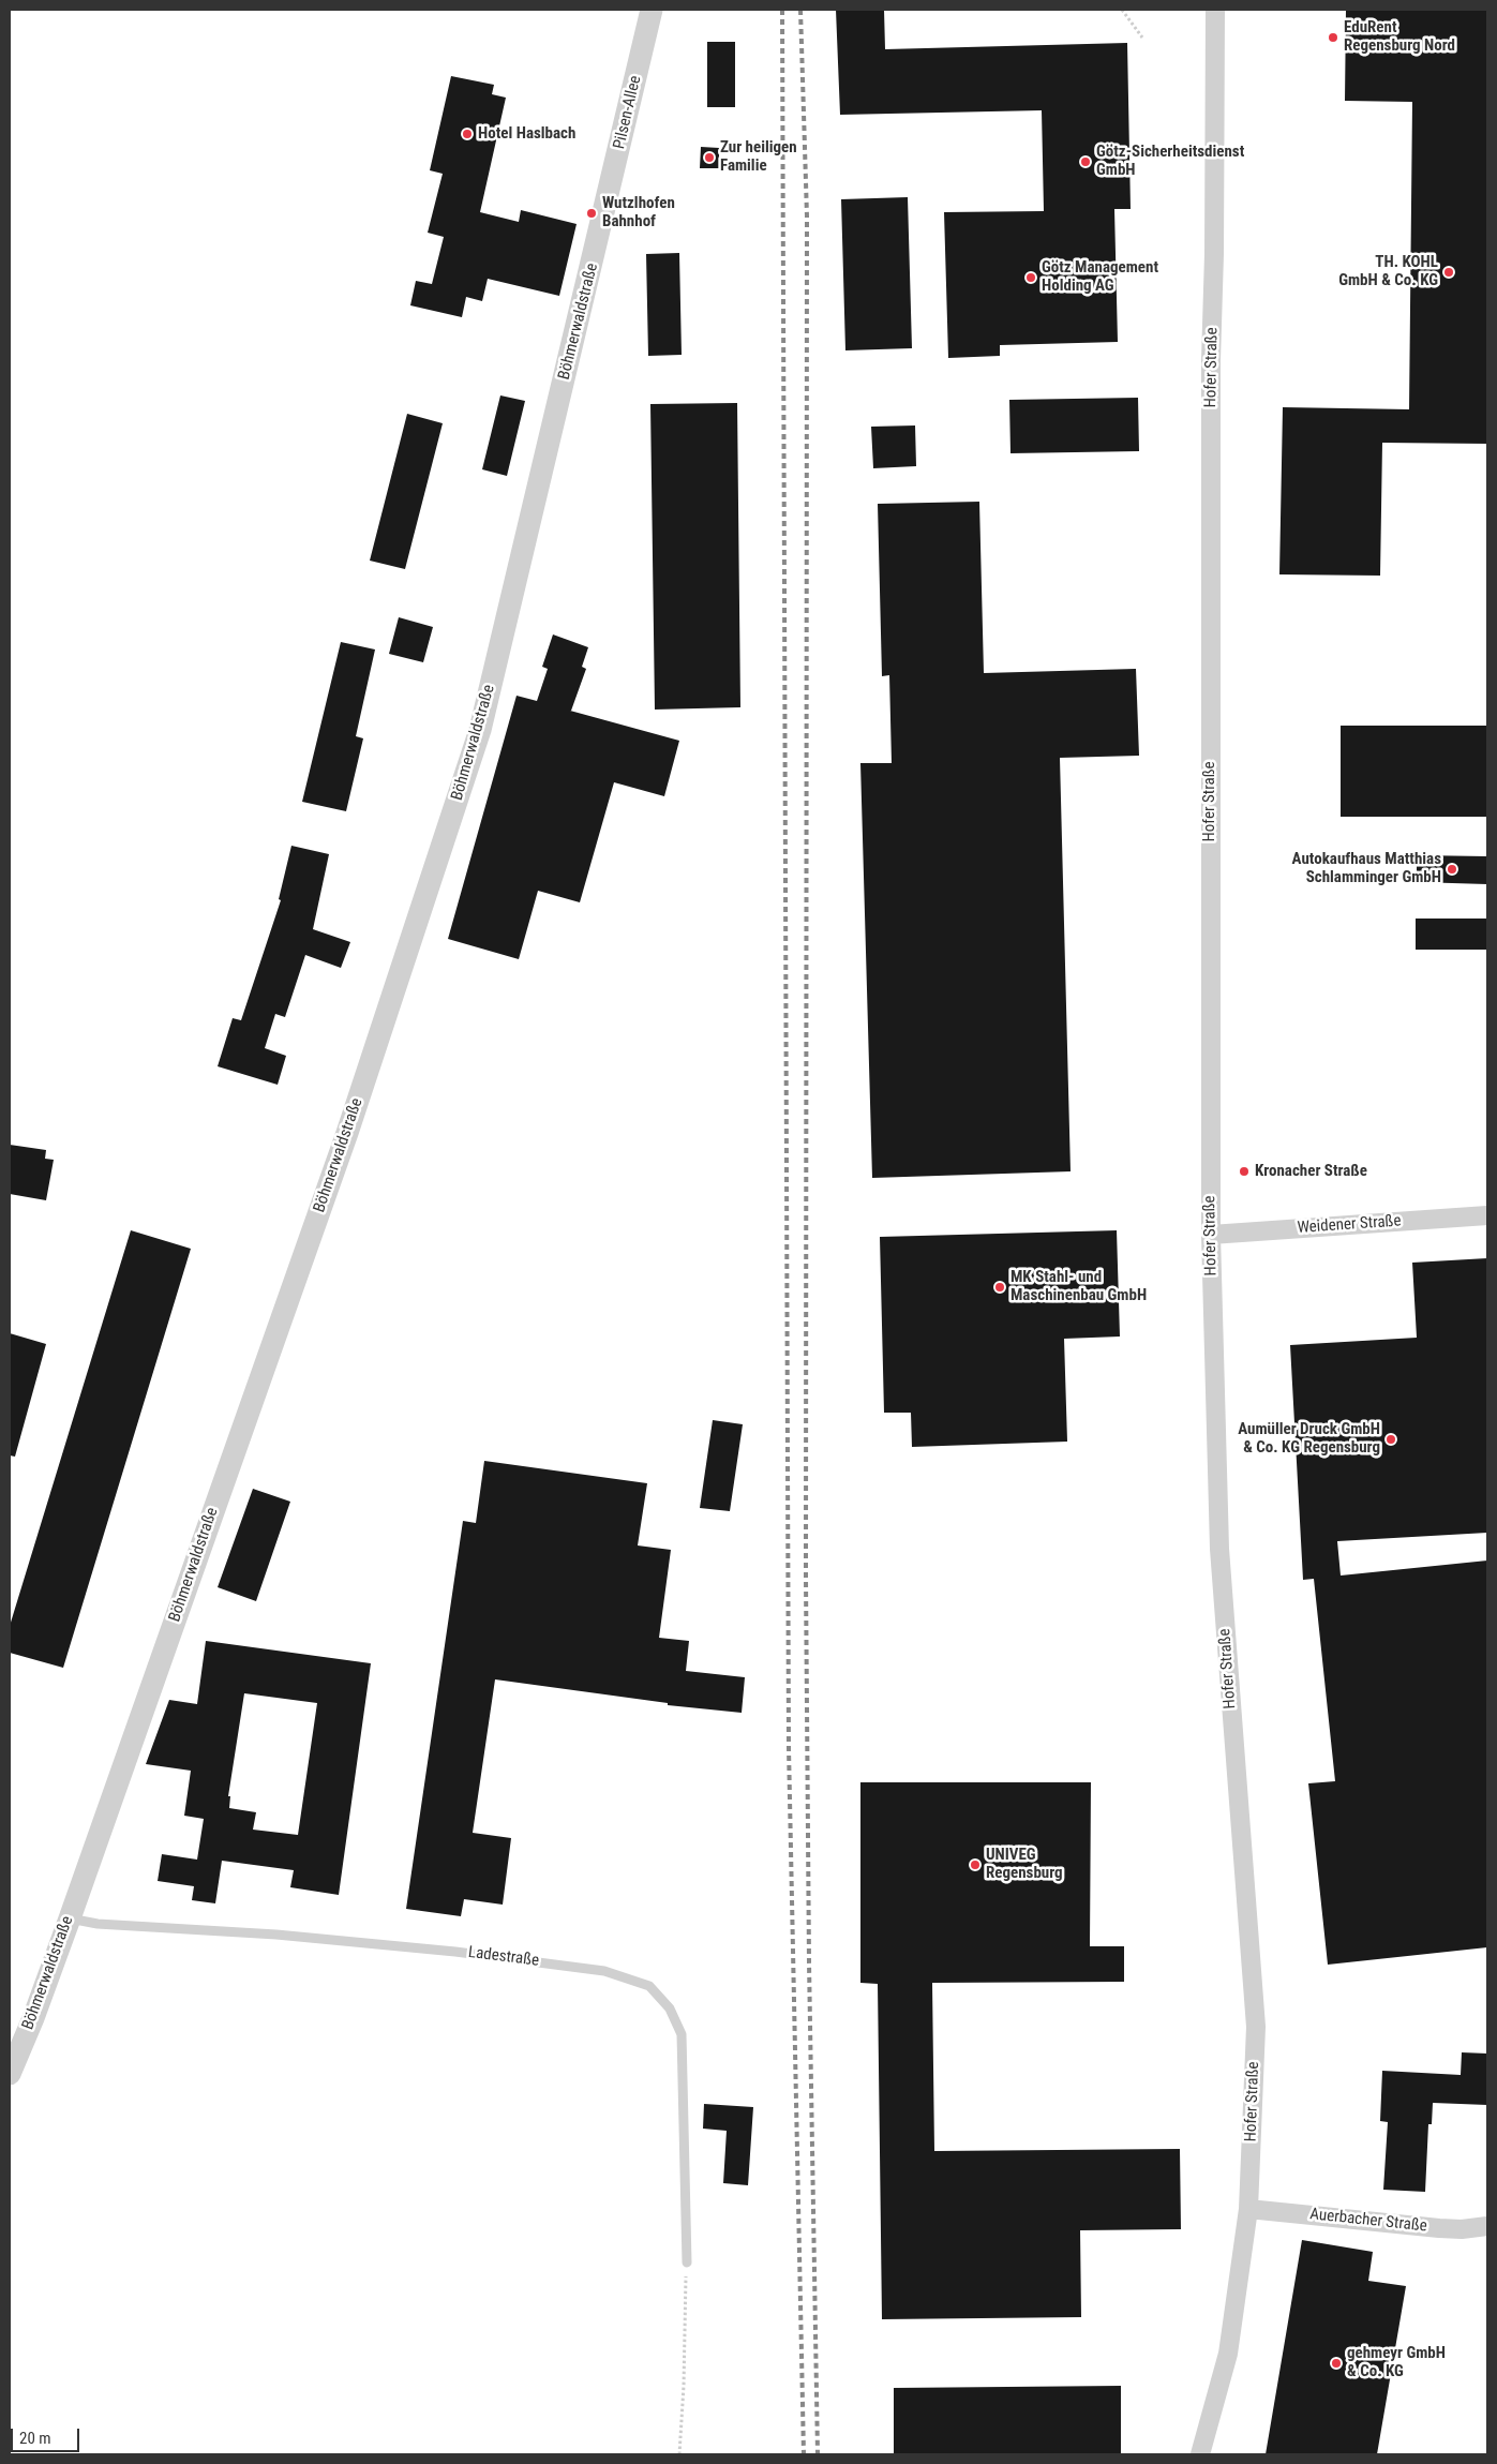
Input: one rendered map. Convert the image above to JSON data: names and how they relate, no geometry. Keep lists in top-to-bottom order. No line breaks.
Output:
{"streets":{"street":["Pilsen-Allee","Böhmerwaldstraße","Hofer Straße","Weidener Straße","Auerbacher Straße"],"lane":["Ladestraße"]},"crossings":[["Pilsen-Allee","Böhmerwaldstraße"],["Böhmerwaldstraße","Ladestraße"],["Hofer Straße","Weidener Straße"],["Hofer Straße","Auerbacher Straße"]],"places":["EduRent Regensburg Nord","Hotel Haslbach","Zur heiligen Familie","Götz-Sicherheitsdienst GmbH","Wutzlhofen Bahnhof","TH. KOHL GmbH & Co. KG","Götz Management Holding AG","Autokaufhaus Matthias Schlamminger GmbH","Kronacher Straße","MK Stahl- und Maschinenbau GmbH","Aumüller Druck GmbH & Co. KG Regensburg","UNIVEG Regensburg","gehmeyr GmbH & Co. KG"],"scale_bar":"20 m"}
